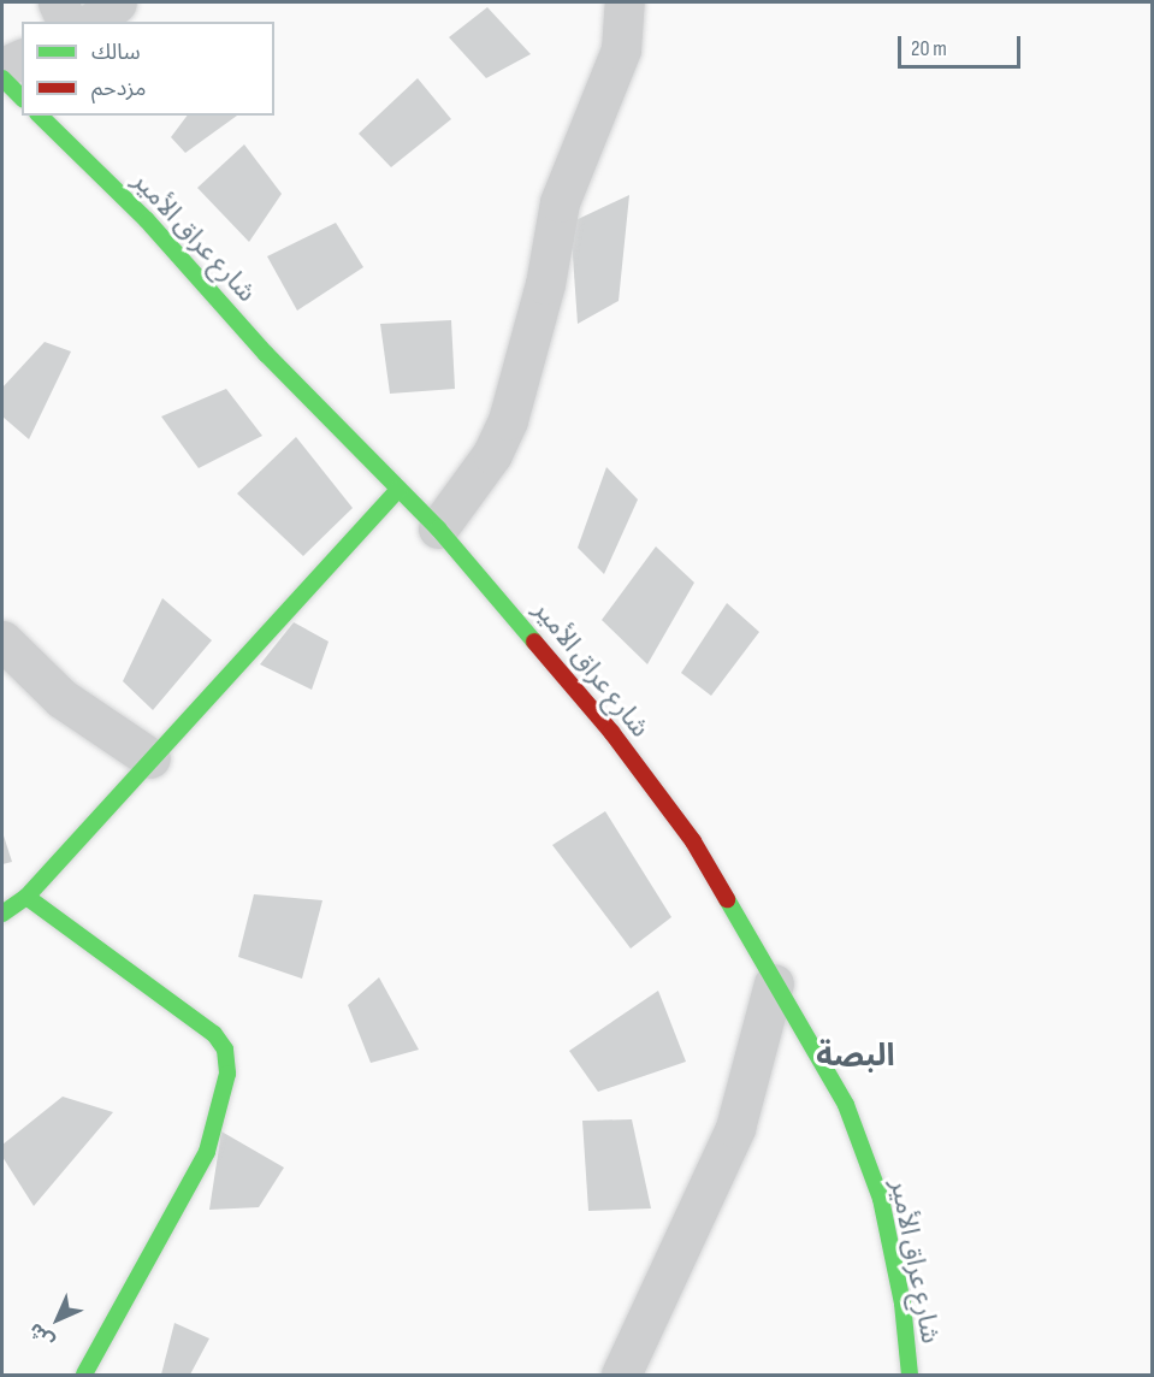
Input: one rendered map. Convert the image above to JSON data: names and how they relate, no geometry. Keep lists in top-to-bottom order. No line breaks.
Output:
{"streets":{"main road":["شارع عراق الأمير"]},"districts":["البصة"],"legend":["سالك","مزدحم"],"scale_bar":"20 m","north":"bottom left"}
